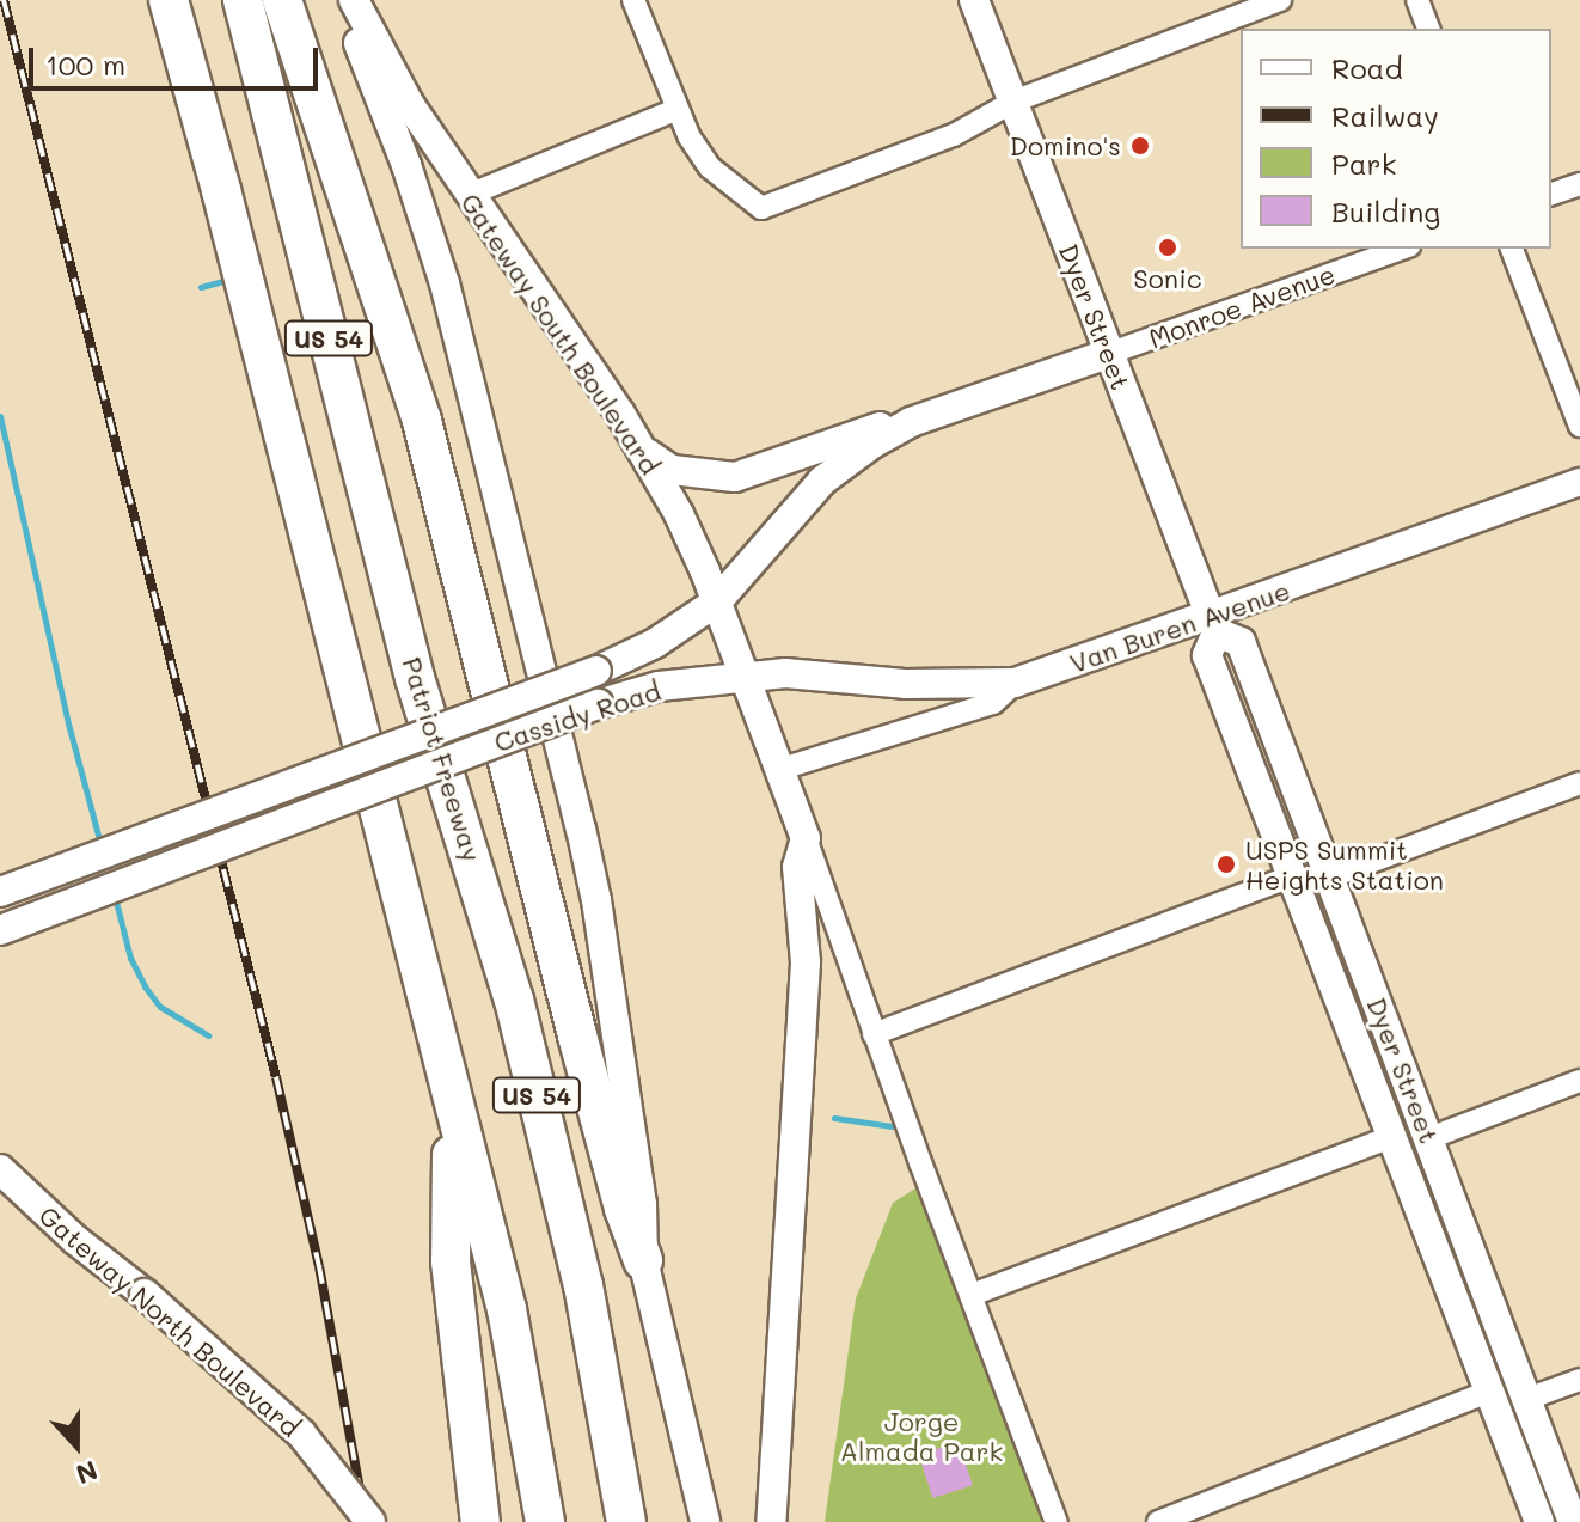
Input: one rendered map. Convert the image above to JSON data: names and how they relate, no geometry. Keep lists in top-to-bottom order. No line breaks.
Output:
{"streets":{"highway":["US 54","Patriot Freeway"],"main road":["Monroe Avenue","Dyer Street","Gateway South Boulevard","Van Buren Avenue","Cassidy Road","Gateway North Boulevard"]},"crossings":[["Monroe Avenue","Dyer Street"],["Monroe Avenue","Cassidy Road"],["Dyer Street","Van Buren Avenue"],["Gateway South Boulevard","Van Buren Avenue"],["Gateway South Boulevard","Cassidy Road"],["Van Buren Avenue","Cassidy Road"]],"parks":["Jorge Almada Park"],"places":["Domino's","Sonic","USPS Summit Heights Station"],"legend":["Road","Railway","Park","Building"],"scale_bar":"100 m","north":"bottom"}
